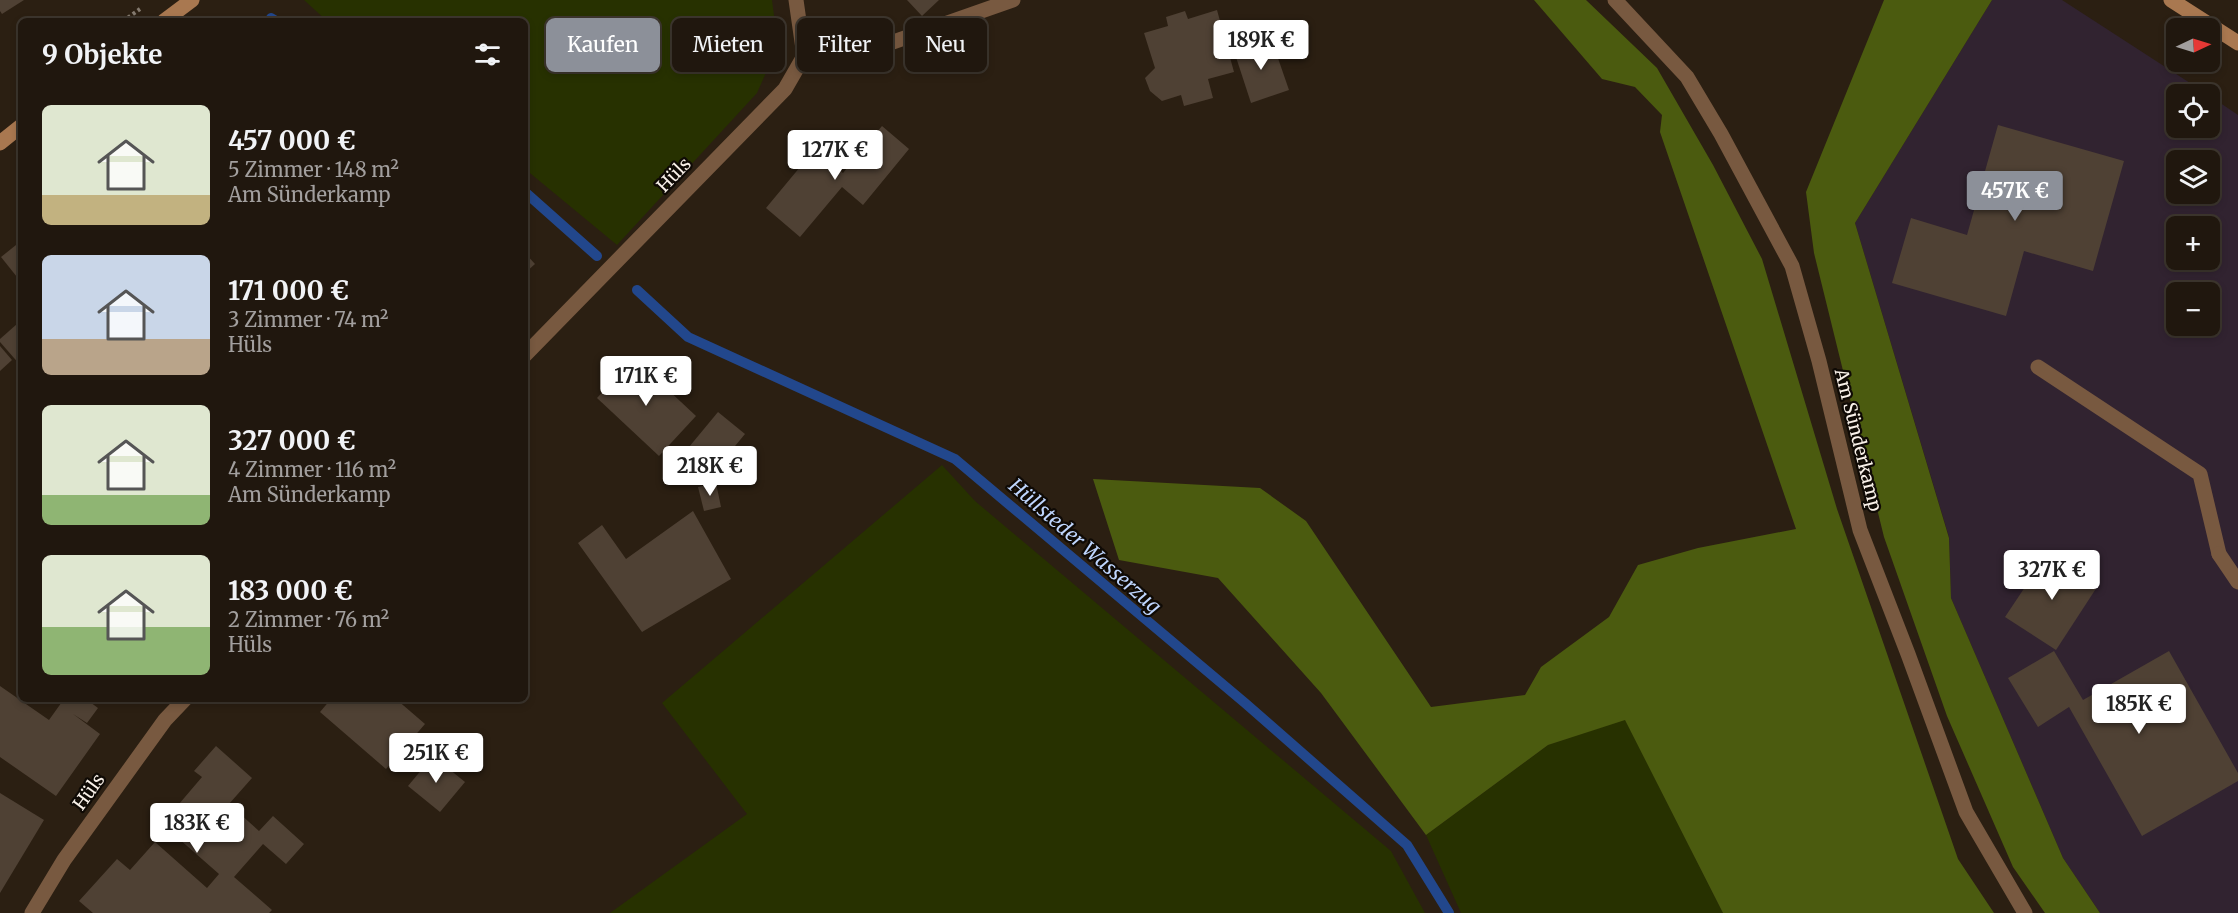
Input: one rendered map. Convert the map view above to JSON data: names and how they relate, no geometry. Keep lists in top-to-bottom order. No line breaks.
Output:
{"streets":{"street":["Hüls","Am Sünderkamp"]},"water":["Hüllsteder Wasserzug"],"north":"right","page":{"map_buttons":["+","−"],"chip":["Kaufen","Mieten","Filter","Neu"],"heading":"9 Objekte","price":["189K €","127K €","457K €","171K €","218K €","327K €","185K €","251K €","183K €"],"list":[{"name":"457 000 €","note":"5 Zimmer · 148 m² · Am Sünderkamp"},{"name":"171 000 €","note":"3 Zimmer · 74 m² · Hüls"},{"name":"327 000 €","note":"4 Zimmer · 116 m² · Am Sünderkamp"},{"name":"183 000 €","note":"2 Zimmer · 76 m² · Hüls"}]}}
